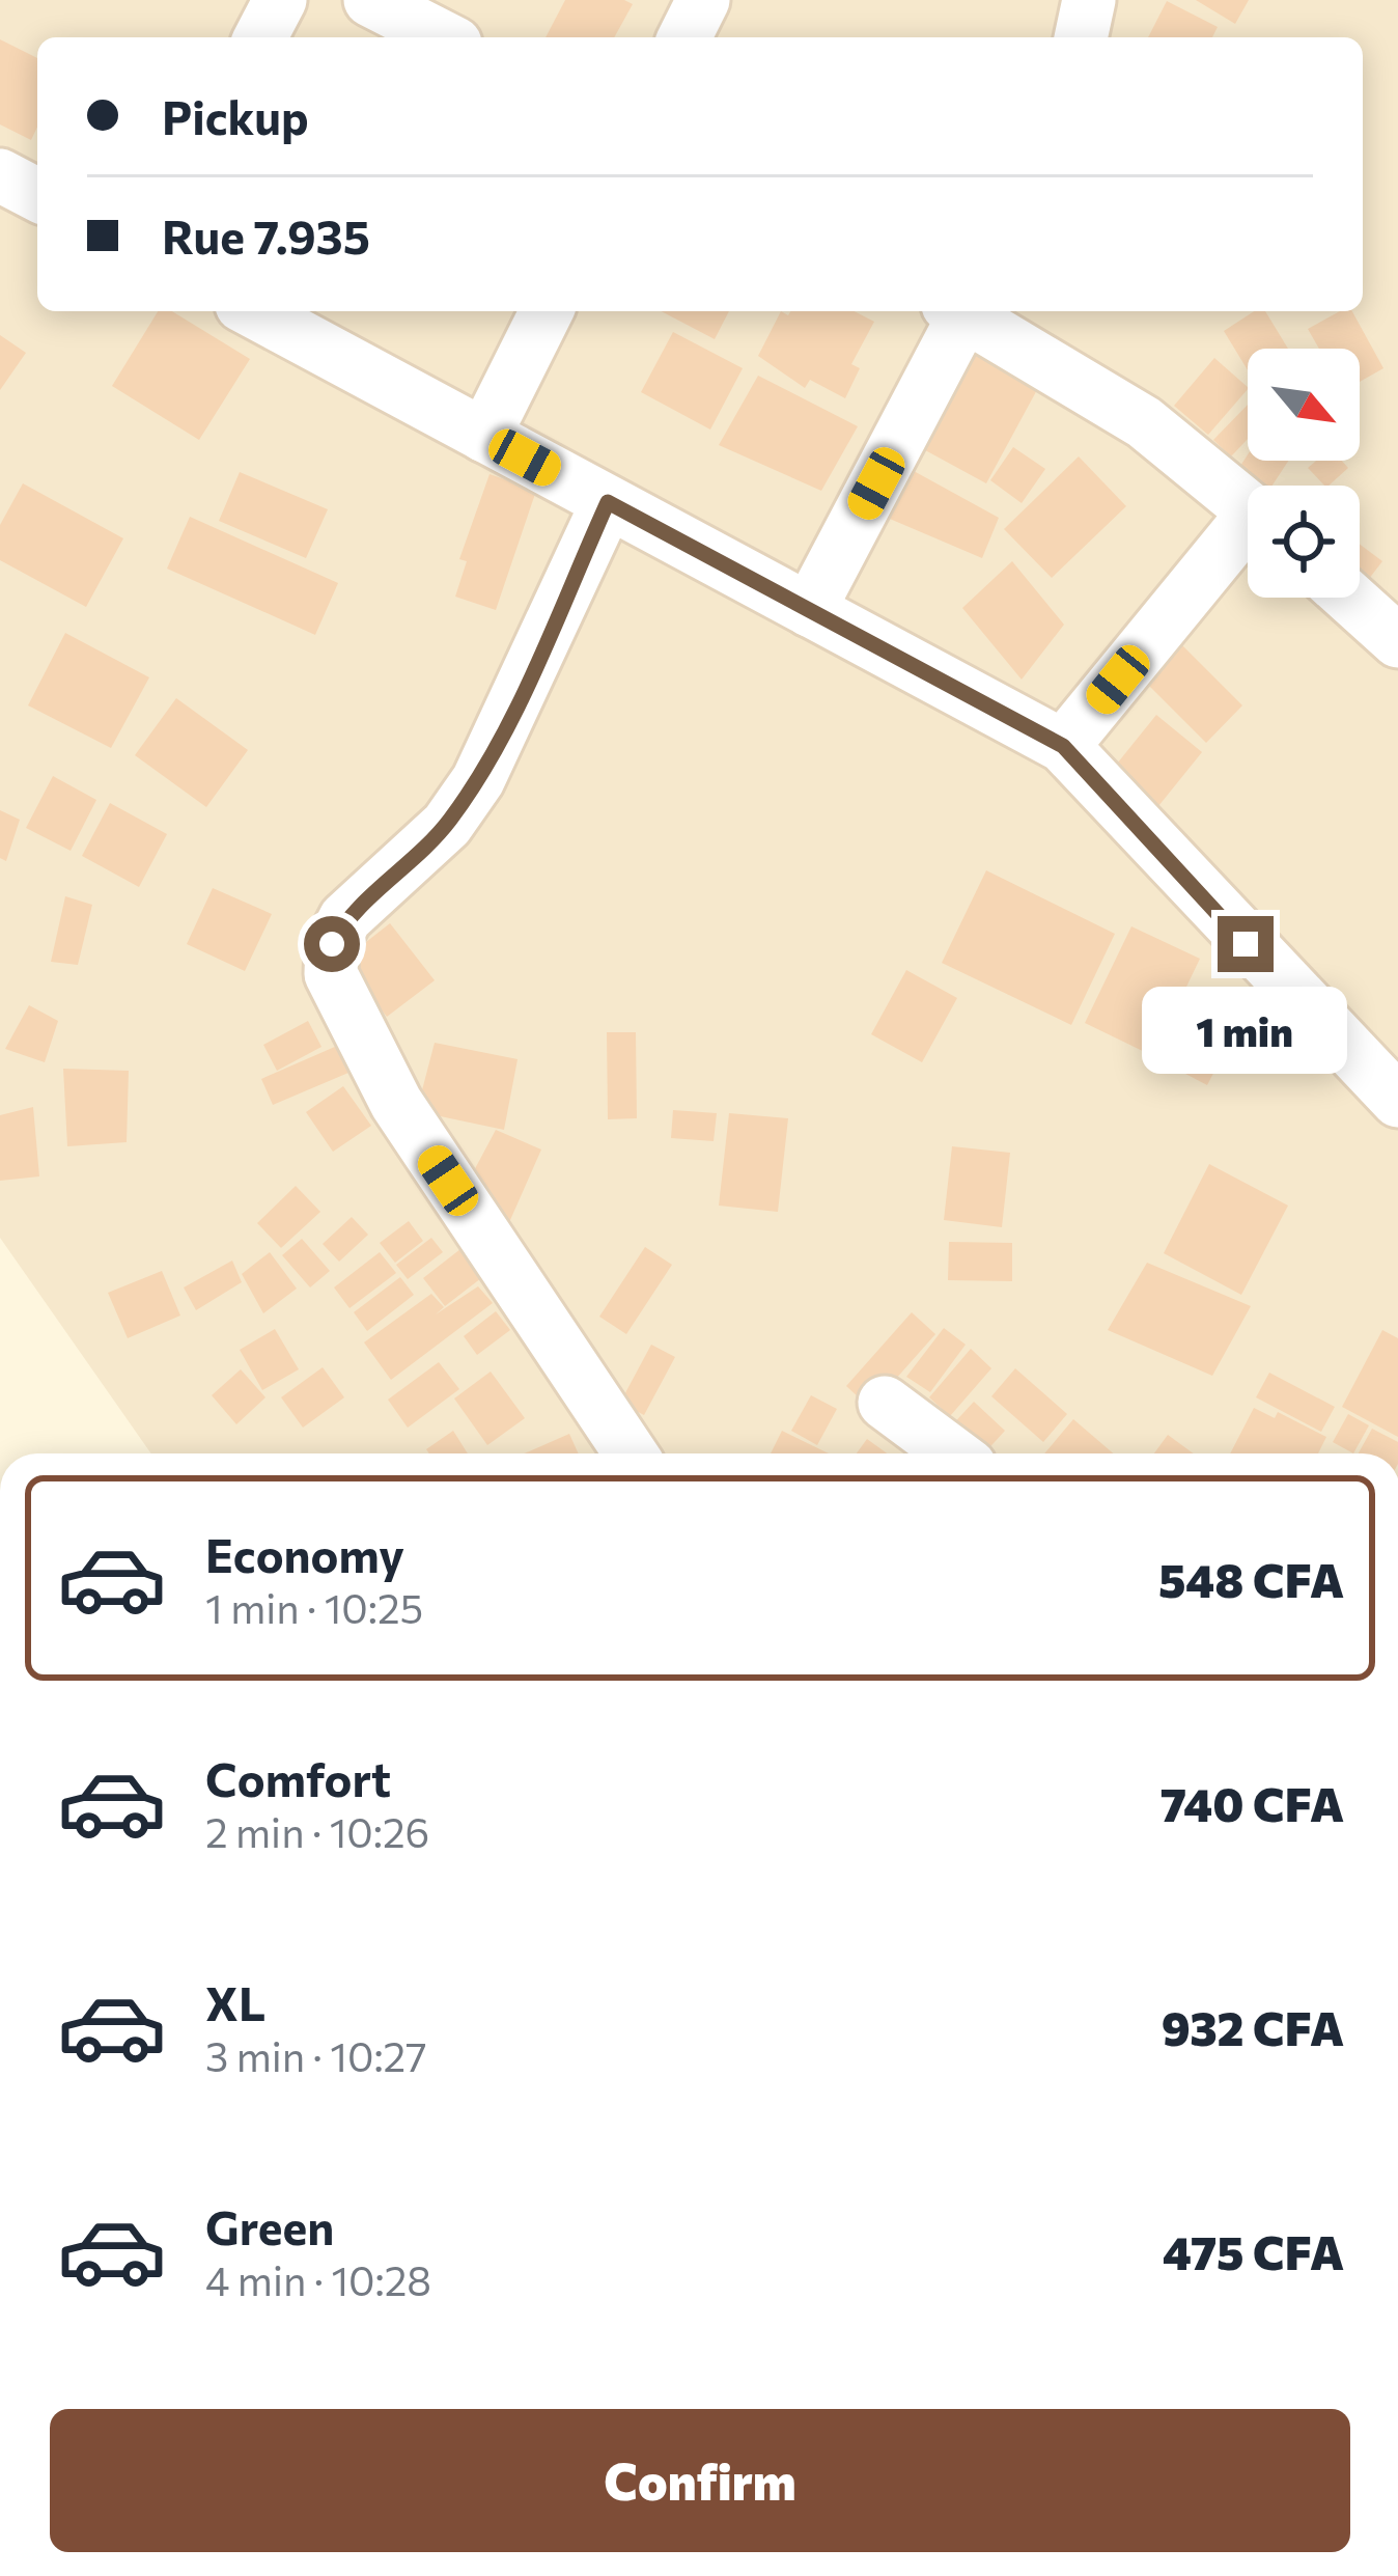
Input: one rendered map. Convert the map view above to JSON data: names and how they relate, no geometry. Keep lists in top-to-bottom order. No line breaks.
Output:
{"north":"bottom right","page":{"banner":["Pickup","Rue 7.935"],"bubble":"1 min","list":[{"name":"Economy","note":"1 min · 10:25","value":"548 CFA"},{"name":"Comfort","note":"2 min · 10:26","value":"740 CFA"},{"name":"XL","note":"3 min · 10:27","value":"932 CFA"},{"name":"Green","note":"4 min · 10:28","value":"475 CFA"}],"buttons":"Confirm"}}
